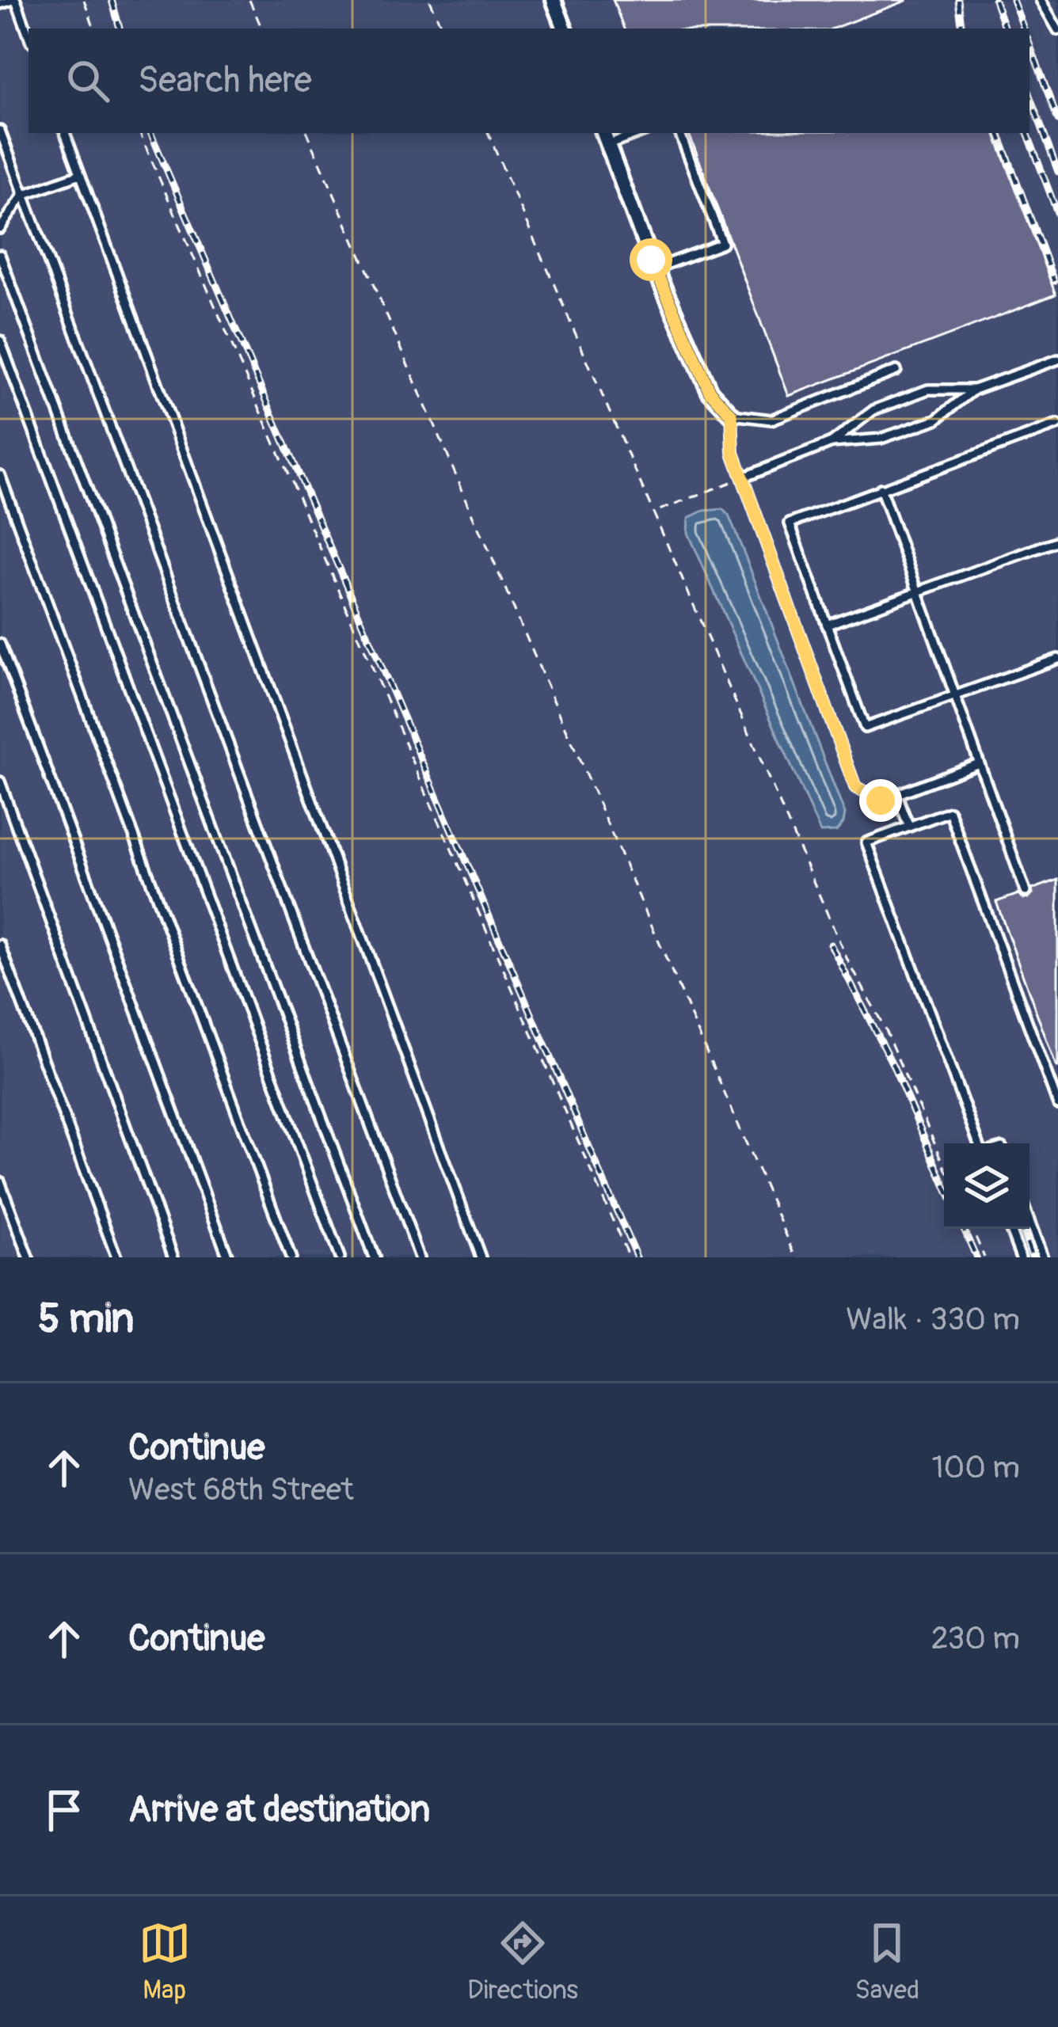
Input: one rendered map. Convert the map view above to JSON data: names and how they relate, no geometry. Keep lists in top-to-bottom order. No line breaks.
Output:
{"page":{"search":"Search here","heading":["5 min","Walk · 330 m"],"list":[["Continue","West 68th Street","100 m"],["Continue","230 m"],"Arrive at destination"],"nav":["Map","Directions","Saved"]}}
